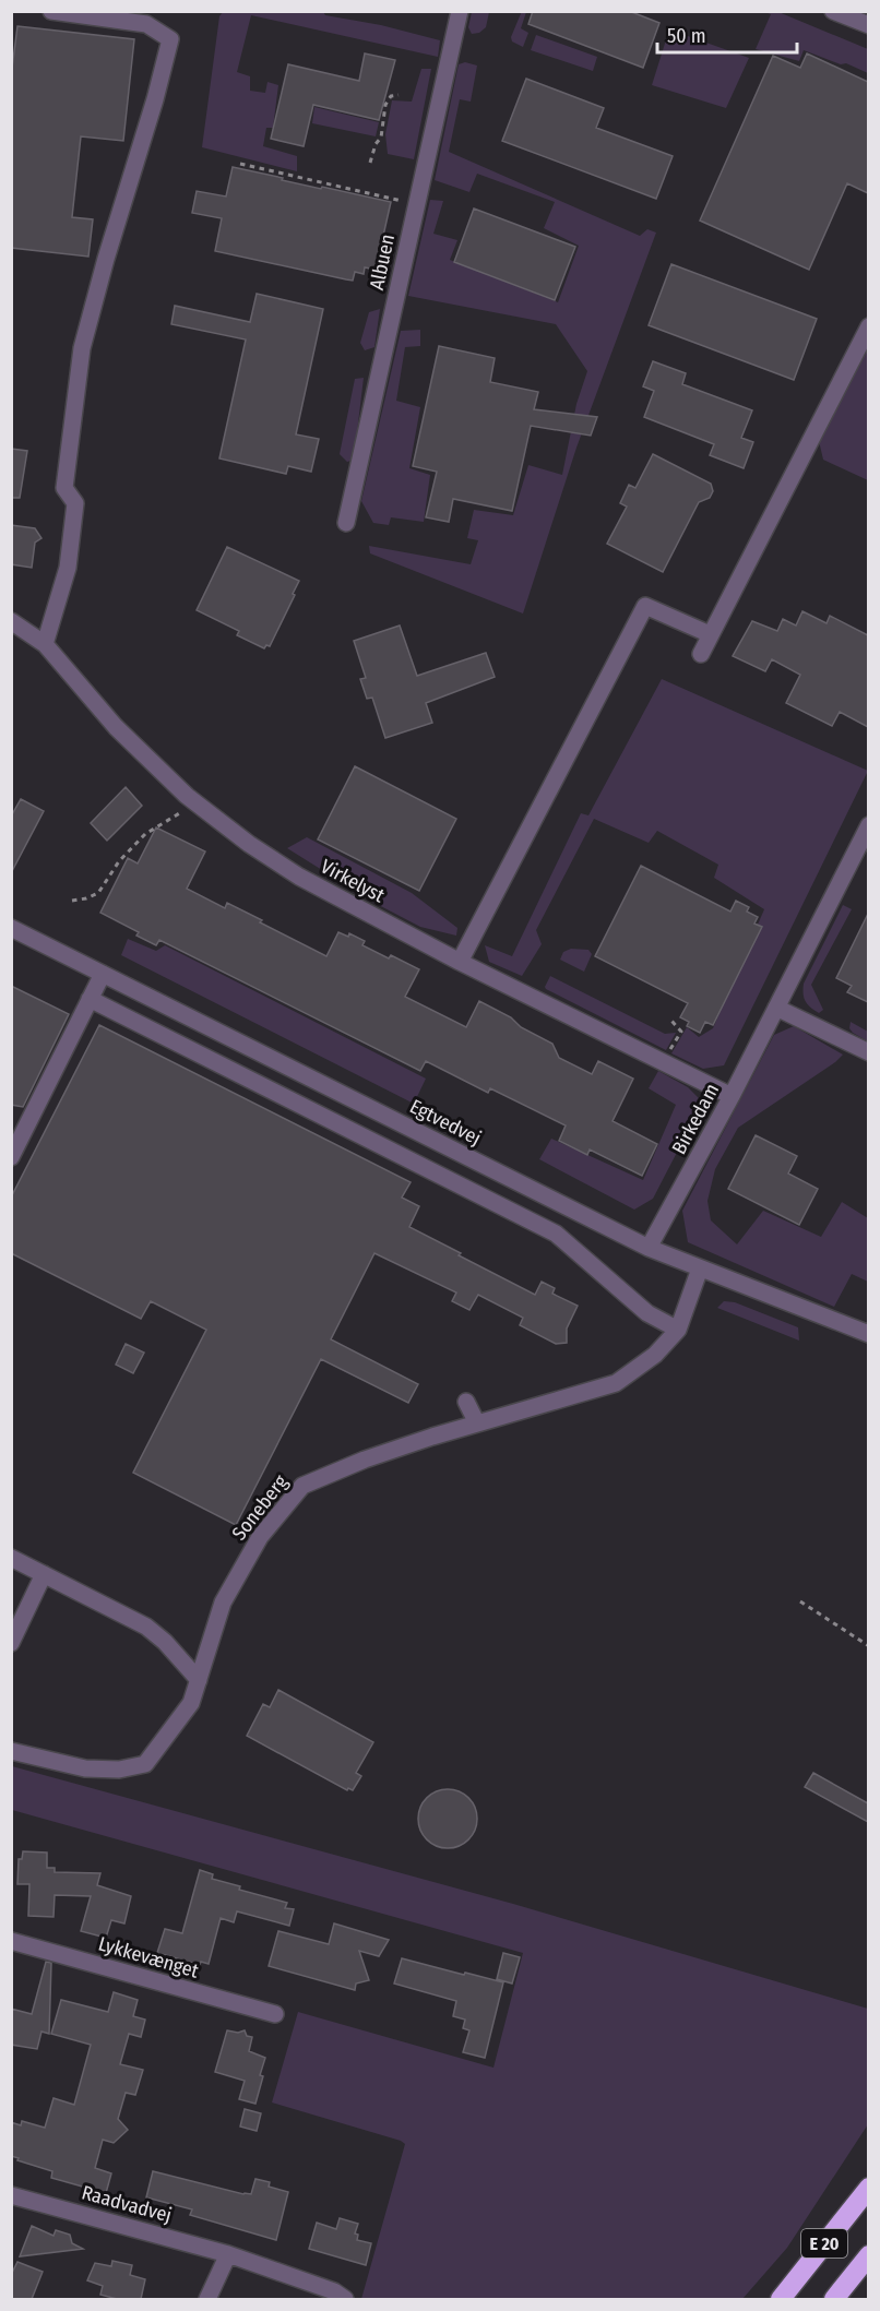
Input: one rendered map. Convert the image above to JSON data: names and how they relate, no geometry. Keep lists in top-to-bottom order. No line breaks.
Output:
{"streets":{"highway":["E 20"],"street":["Albuen","Virkelyst","Birkedam","Egtvedvej","Soneberg","Lykkevænget","Raadvadvej"]},"crossings":[["Virkelyst","Birkedam"],["Birkedam","Egtvedvej"],["Egtvedvej","Soneberg"]],"scale_bar":"50 m"}
